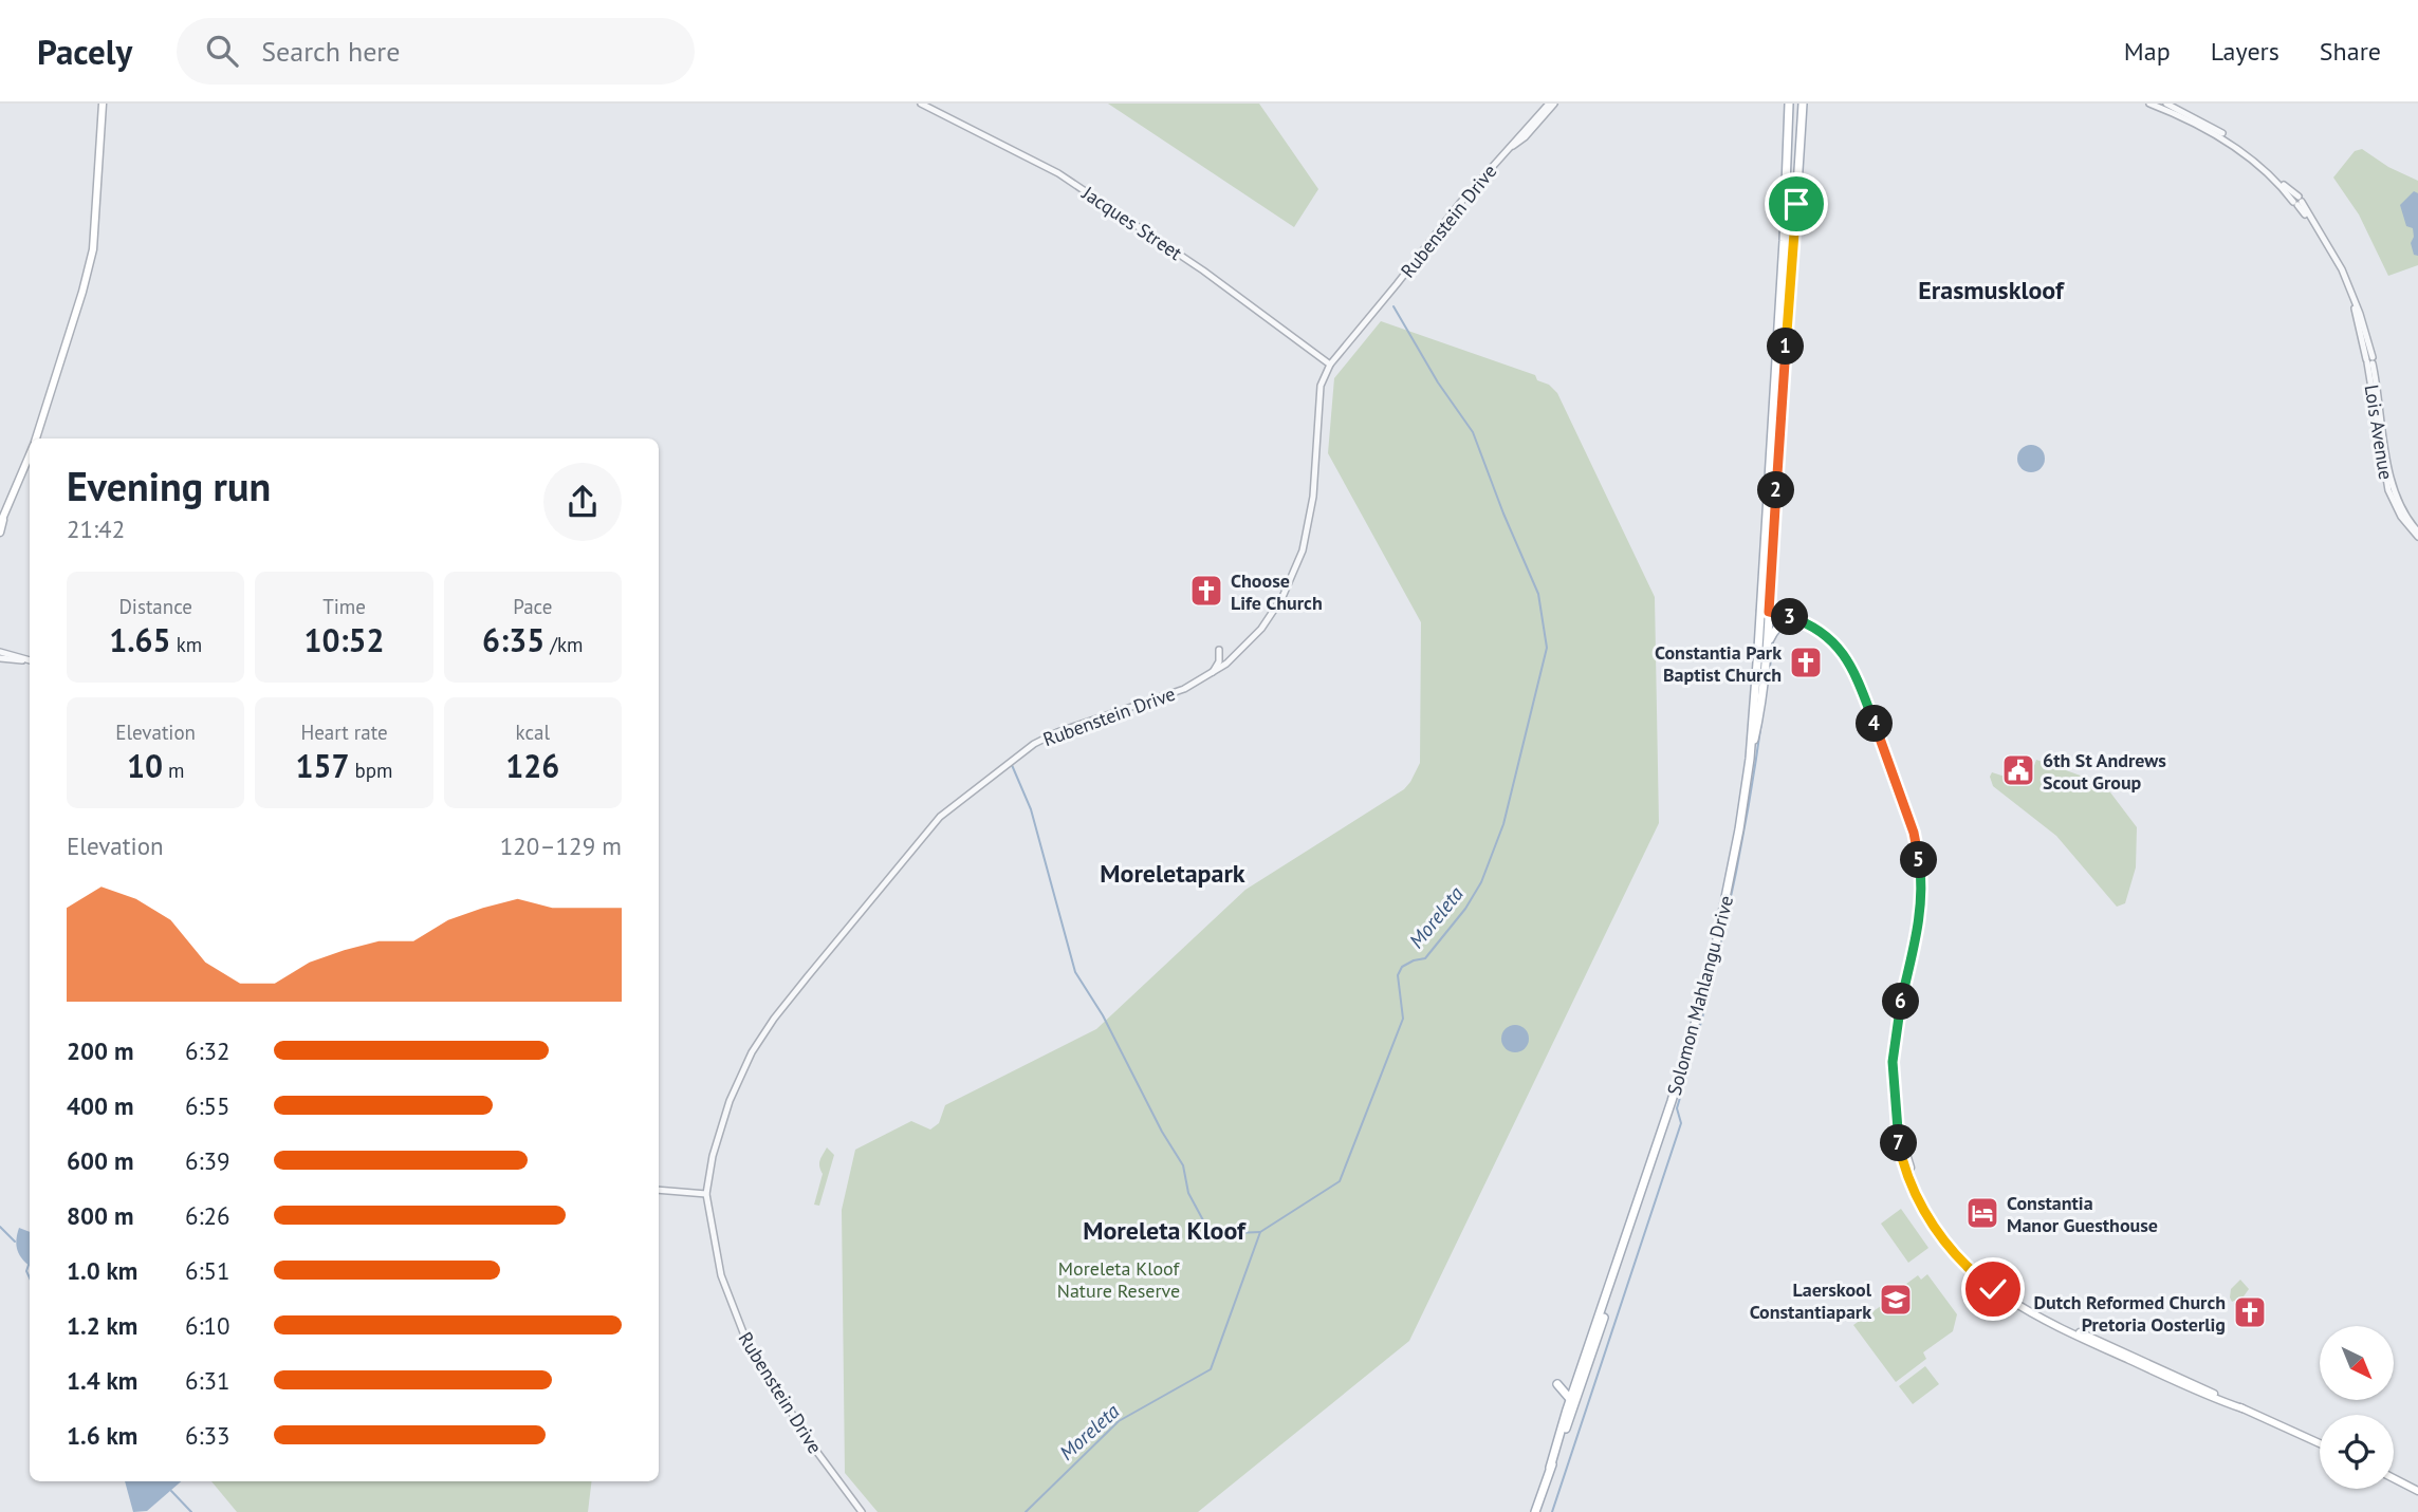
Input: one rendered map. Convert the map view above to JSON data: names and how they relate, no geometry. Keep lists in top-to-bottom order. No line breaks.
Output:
{"streets":{"main road":["Solomon Mahlangu Drive"],"street":["Rubenstein Drive","Jacques Street","Lois Avenue"]},"crossings":[["Rubenstein Drive","Jacques Street"]],"districts":["Erasmuskloof","Moreletapark","Moreleta Kloof"],"water":["Moreleta"],"parks":["Moreleta Kloof Nature Reserve"],"places":{"church":["Choose Life Church","Constantia Park Baptist Church","Dutch Reformed Church Pretoria Oosterlig"],"public building":["6th St Andrews Scout Group"],"hotel":["Constantia Manor Guesthouse"],"school or university":["Laerskool Constantiapark"]},"north":"bottom right","page":{"header":"Pacely","search":"Search here","nav":["Map","Layers","Share"],"pins":["1","2","3","4","5","6","7"],"heading":["Evening run","21:42"],"stats":[["Distance","1.65 km"],["Time","10:52"],["Pace","6:35 /km"],["Elevation","10 m"],["Heart rate","157 bpm"],["kcal","126"]],"chart":["Elevation","120–129 m"],"list":[{"name":"200 m","note":"6:32"},{"name":"400 m","note":"6:55"},{"name":"600 m","note":"6:39"},{"name":"800 m","note":"6:26"},{"name":"1.0 km","note":"6:51"},{"name":"1.2 km","note":"6:10"},{"name":"1.4 km","note":"6:31"},{"name":"1.6 km","note":"6:33"}]}}
